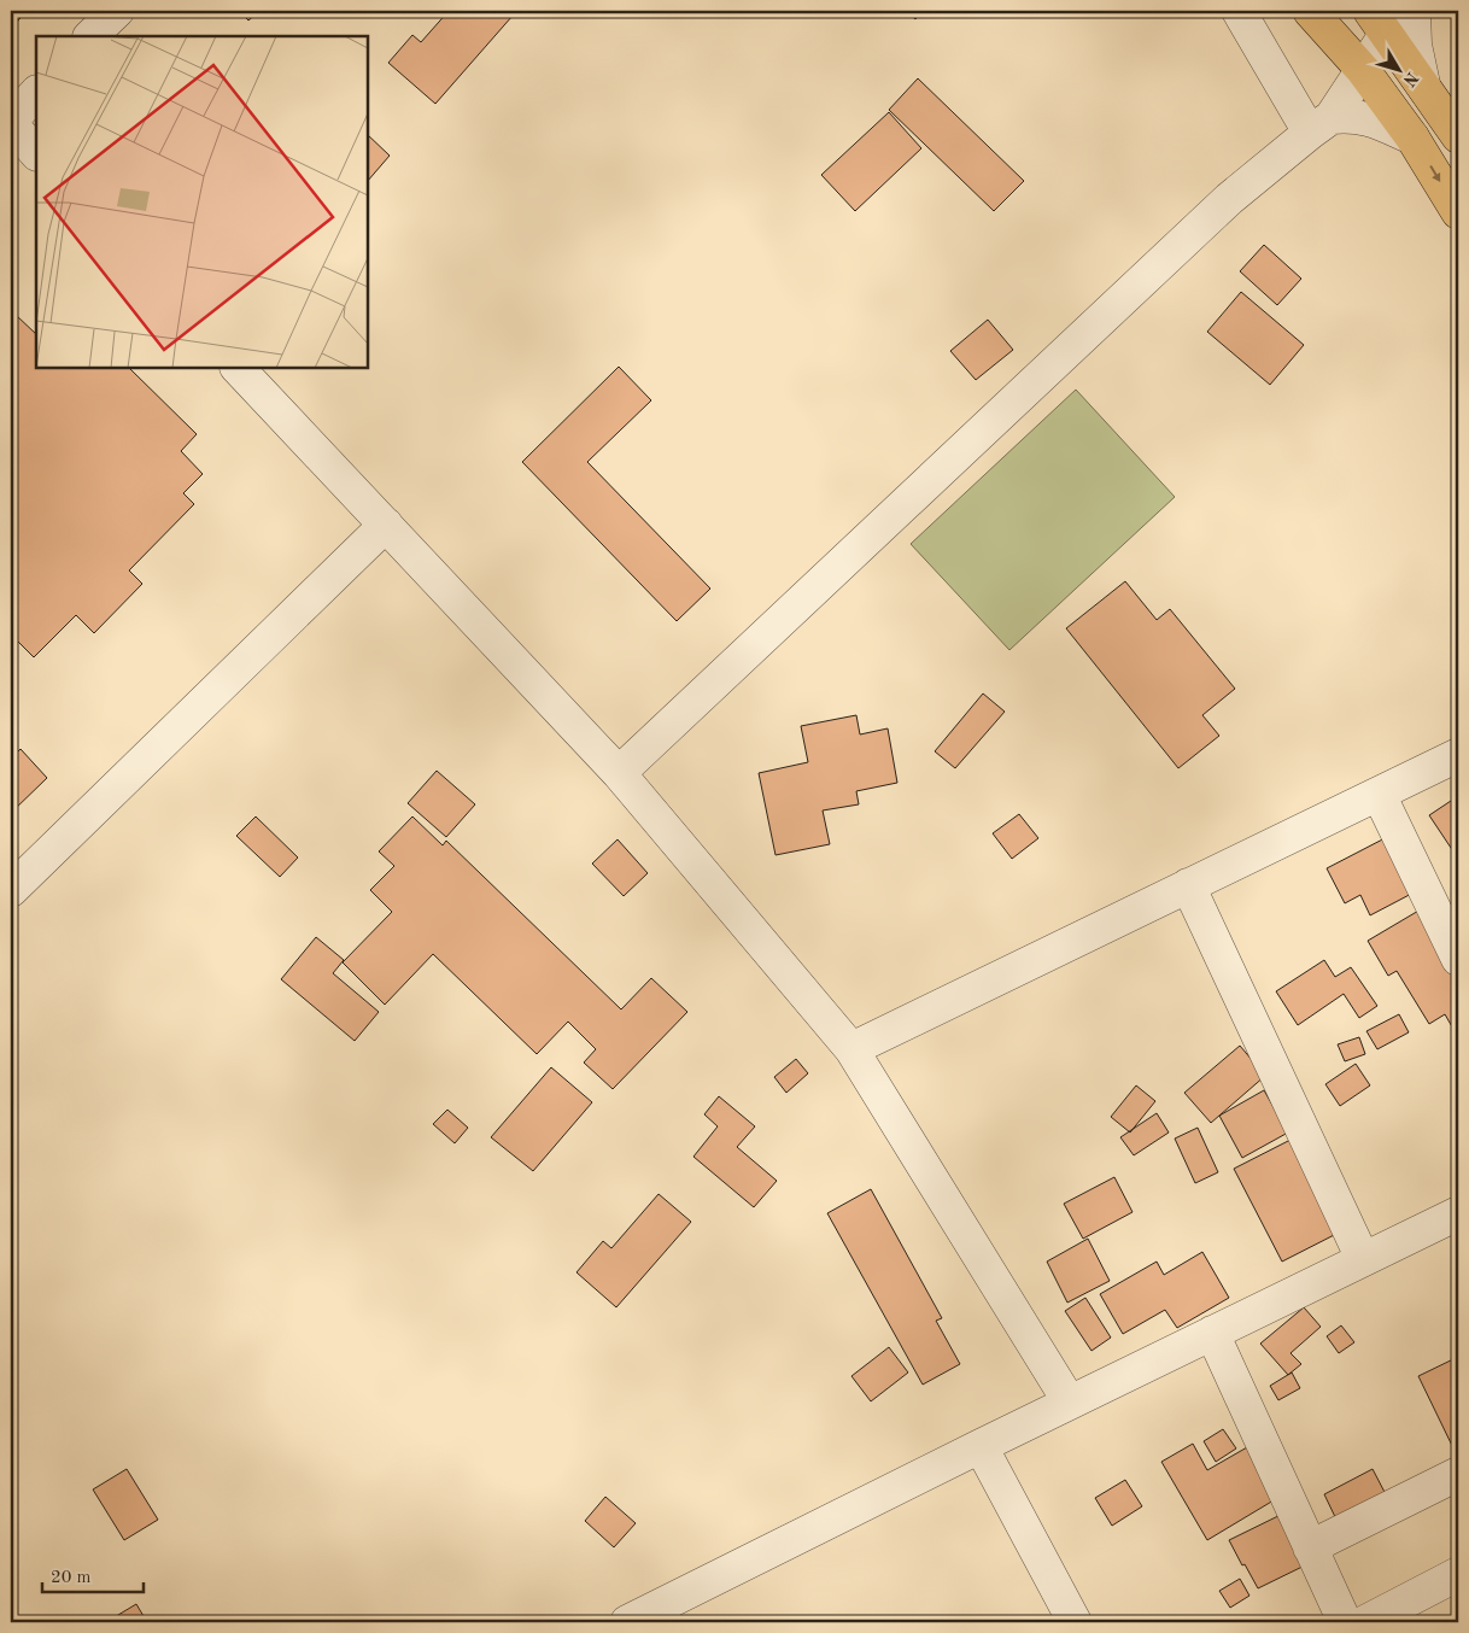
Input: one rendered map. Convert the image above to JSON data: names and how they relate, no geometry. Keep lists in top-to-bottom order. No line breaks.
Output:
{"scale_bar":"20 m","north":"bottom right"}
